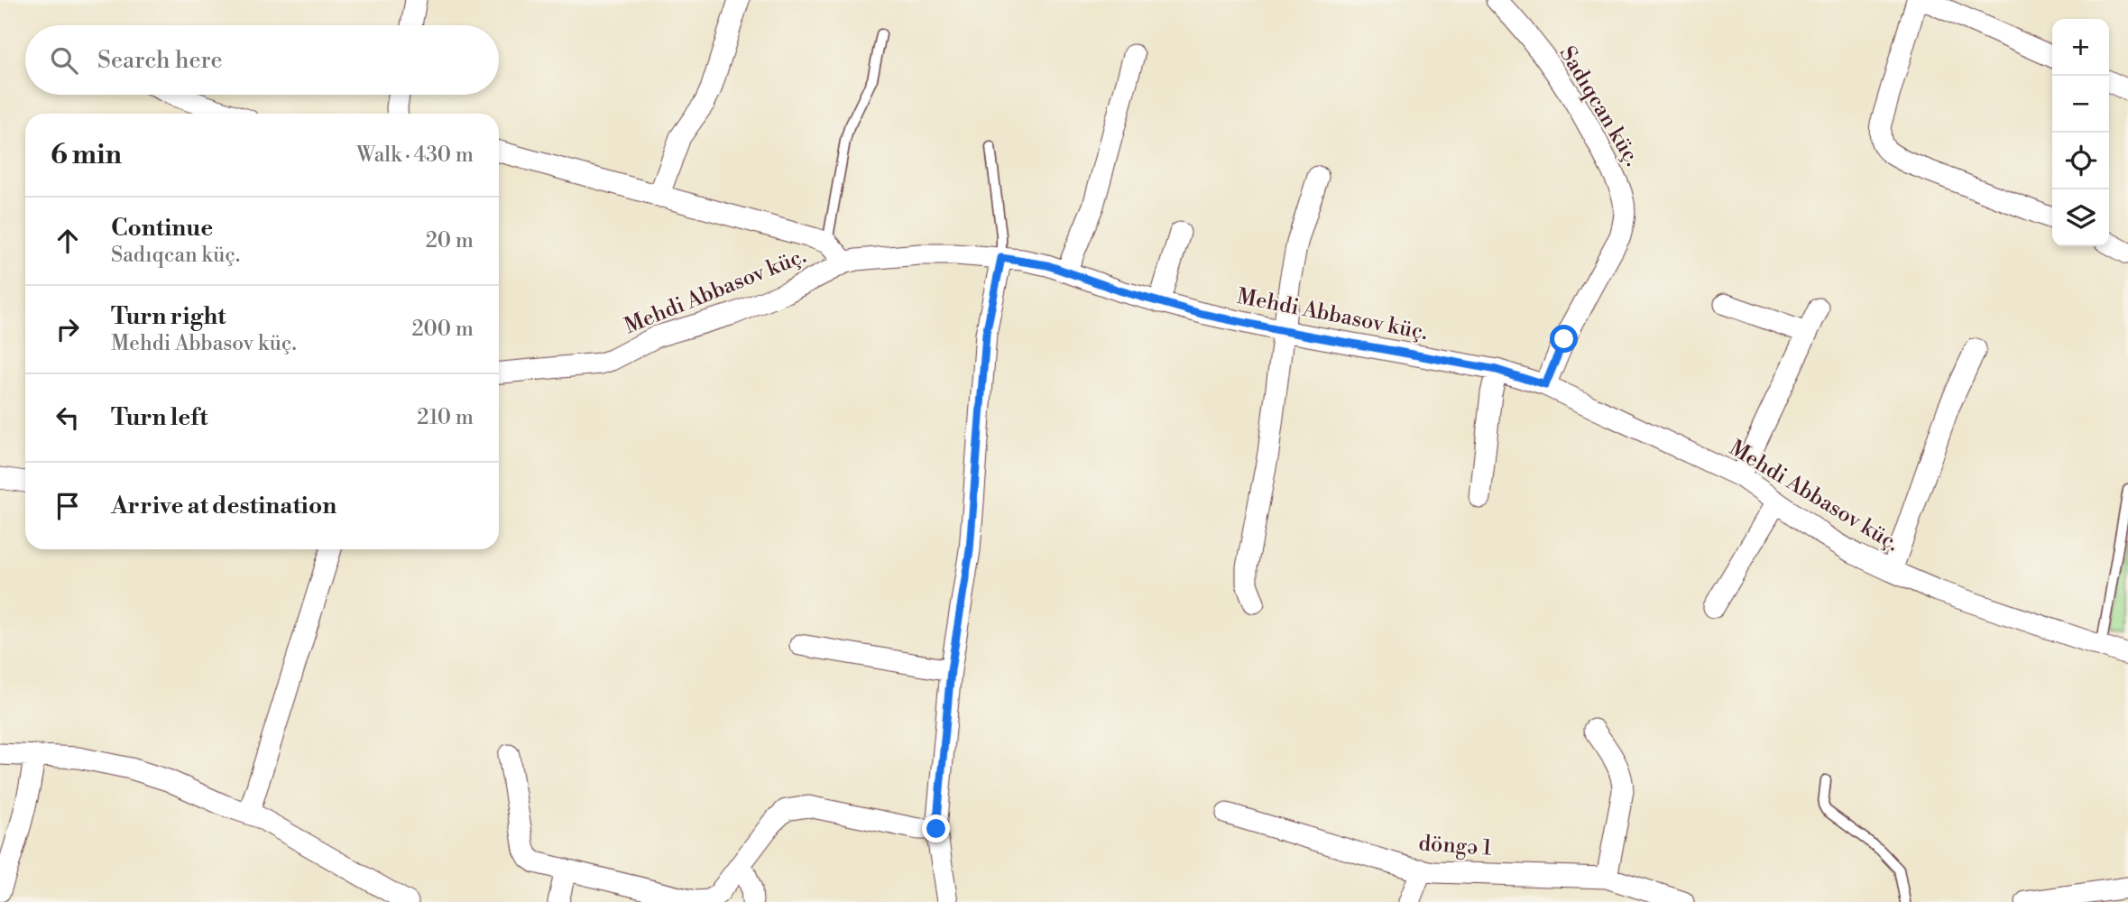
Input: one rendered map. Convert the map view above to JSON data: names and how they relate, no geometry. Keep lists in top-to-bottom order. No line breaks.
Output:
{"streets":{"street":["Sadıqcan küç.","Mehdi Abbasov küç.","döngə 1"]},"crossings":[["Sadıqcan küç.","Mehdi Abbasov küç."]],"page":{"map_buttons":["+","−"],"search":"Search here","heading":["6 min","Walk · 430 m"],"list":[["Continue","Sadıqcan küç.","20 m"],["Turn right","Mehdi Abbasov küç.","200 m"],["Turn left","210 m"],"Arrive at destination"]}}
